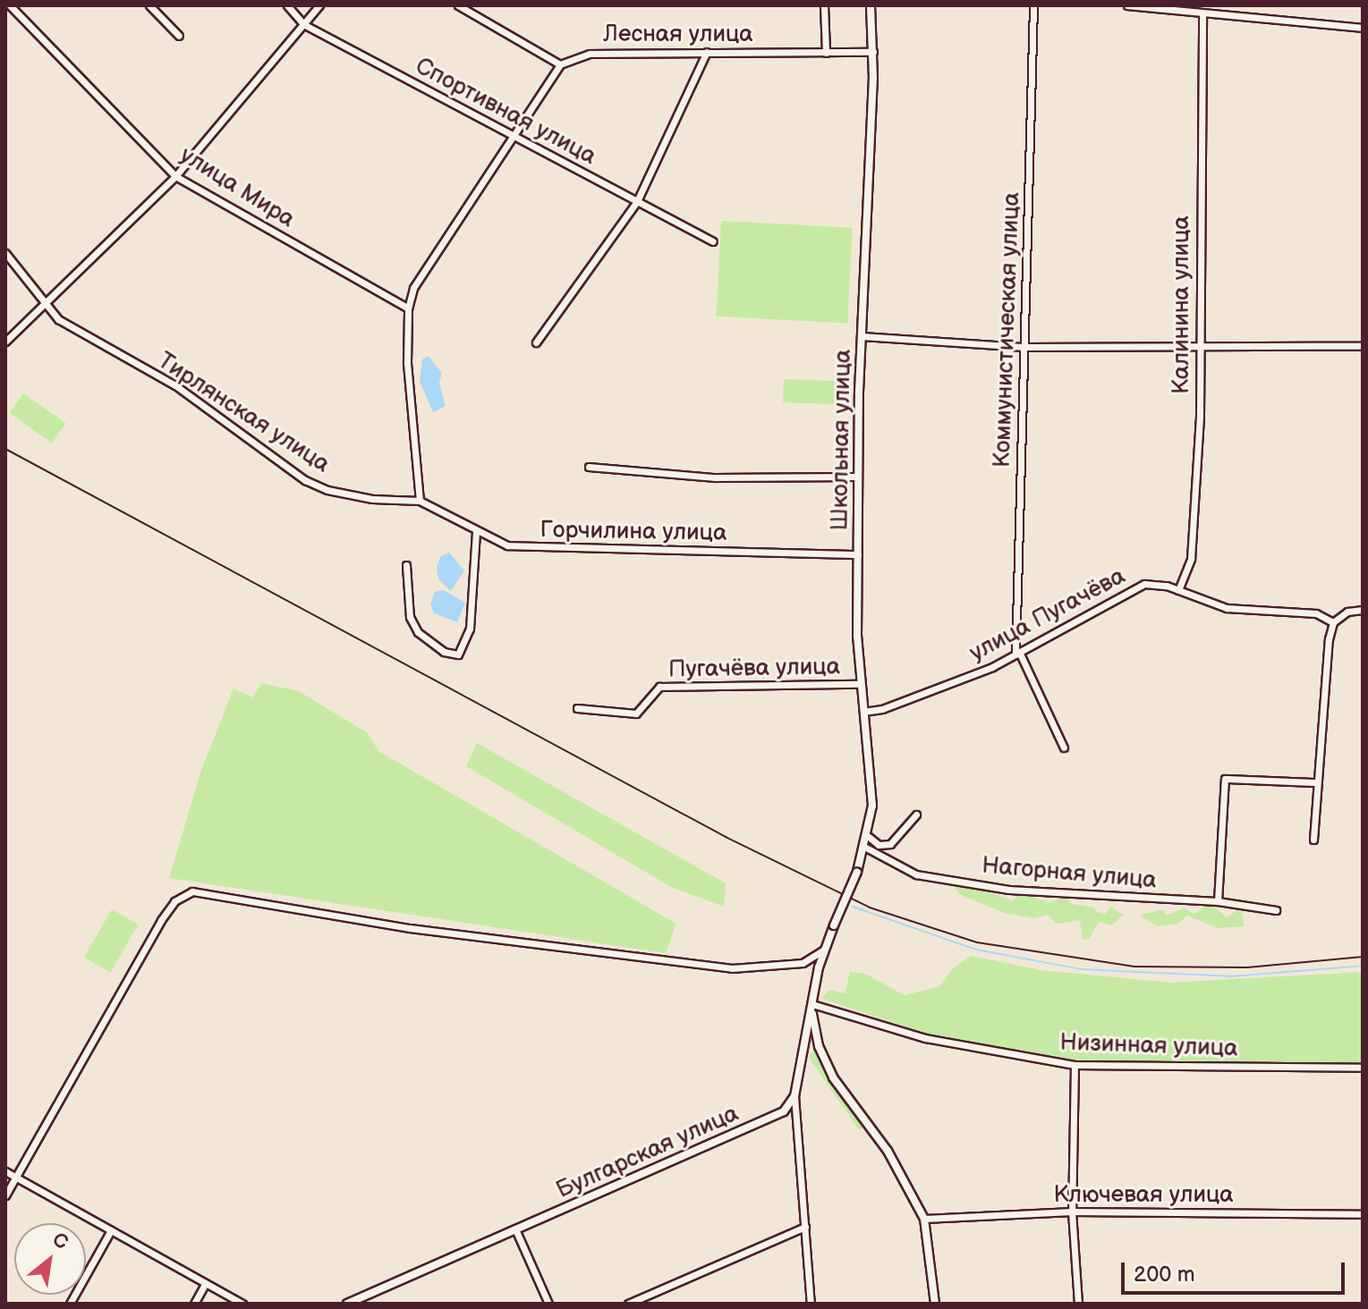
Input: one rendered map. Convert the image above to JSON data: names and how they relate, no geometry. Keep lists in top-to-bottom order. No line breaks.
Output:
{"streets":{"street":["Лесная улица","Спортивная улица","улица Мира","Калинина улица","Коммунистическая улица","Тирлянская улица","Школьная улица","Горчилина улица","улица Пугачёва","Пугачёва улица","Нагорная улица","Низинная улица","Булгарская улица","Ключевая улица"]},"crossings":[["Лесная улица","Школьная улица"],["Калинина улица","улица Пугачёва"],["Коммунистическая улица","улица Пугачёва"],["Тирлянская улица","Горчилина улица"],["Школьная улица","Горчилина улица"],["Школьная улица","улица Пугачёва"],["Школьная улица","Пугачёва улица"],["Школьная улица","Нагорная улица"]],"scale_bar":"200 m","north":"top right"}
